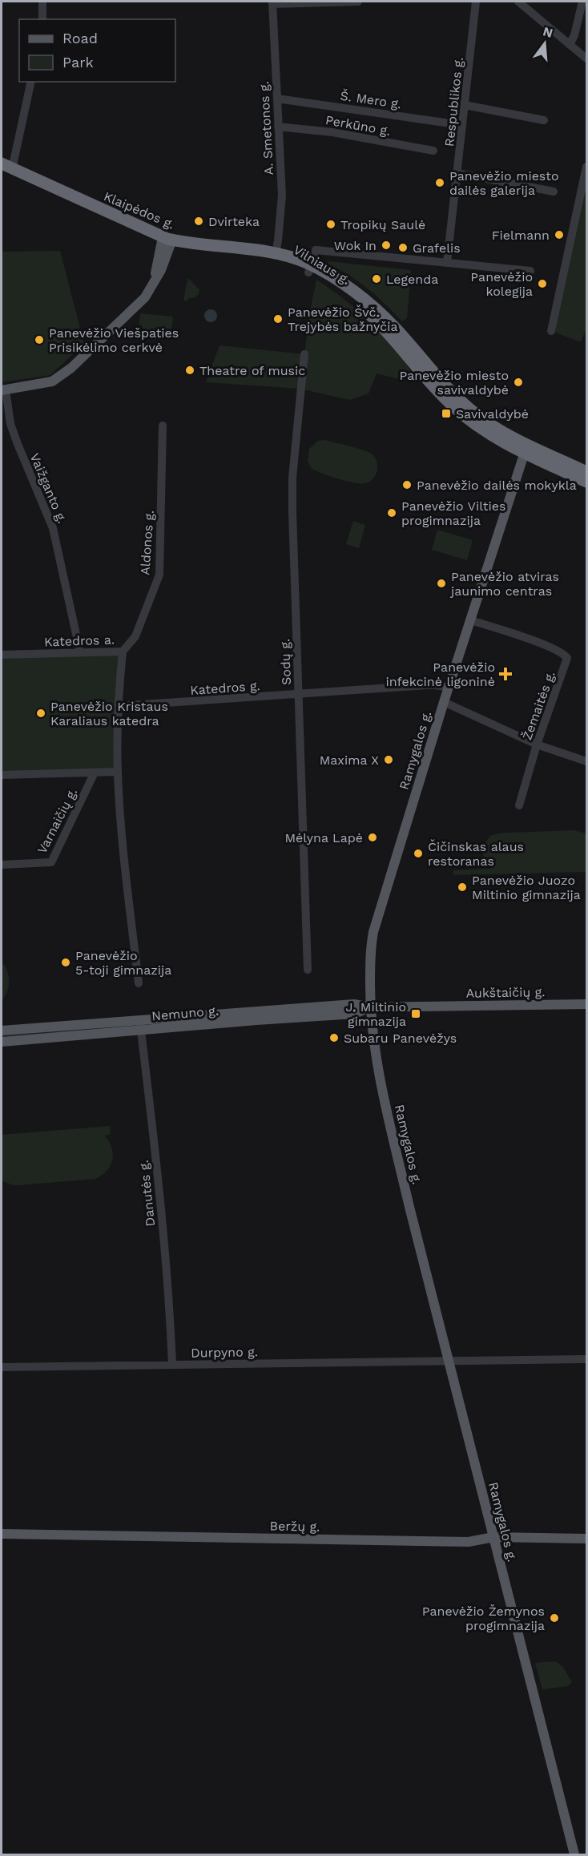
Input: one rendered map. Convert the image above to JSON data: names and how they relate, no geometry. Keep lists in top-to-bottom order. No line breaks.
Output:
{"streets":{"highway":["Klaipėdos g.","Vilniaus g."],"main road":["Ramygalos g.","Aukštaičių g.","Nemuno g.","Beržų g."],"street":["Š. Mero g.","Respublikos g.","Perkūno g.","A. Smetonos g.","Vaižganto g.","Aldonos g.","Katedros a.","Sodų g.","Katedros g.","Žemaitės g.","Varnaičių g.","Danutės g.","Durpyno g."]},"crossings":[["Š. Mero g.","Respublikos g."],["Š. Mero g.","A. Smetonos g."],["Perkūno g.","A. Smetonos g."],["A. Smetonos g.","Klaipėdos g."],["A. Smetonos g.","Vilniaus g."],["Klaipėdos g.","Vilniaus g."],["Vilniaus g.","Ramygalos g."],["Vaižganto g.","Katedros a."],["Aldonos g.","Katedros a."],["Katedros a.","Katedros g."],["Sodų g.","Katedros g."],["Katedros g.","Ramygalos g."],["Žemaitės g.","Ramygalos g."],["Ramygalos g.","Nemuno g."],["Ramygalos g.","Durpyno g."],["Ramygalos g.","Beržų g."],["Aukštaičių g.","Nemuno g."],["Nemuno g.","Danutės g."],["Danutės g.","Durpyno g."]],"places":{"other":["Panevėžio miesto dailės galerija","Dvirteka","Tropikų Saulė","Fielmann","Wok In","Grafelis","Legenda","Panevėžio kolegija","Panevėžio Švč. Trejybės bažnyčia","Panevėžio Viešpaties Prisikėlimo cerkvė","Theatre of music","Panevėžio miesto savivaldybė","Panevėžio dailės mokykla","Panevėžio Vilties progimnazija","Panevėžio atviras jaunimo centras","Panevėžio Kristaus Karaliaus katedra","Maxima X","Mėlyna Lapė","Čičinskas alaus restoranas","Panevėžio Juozo Miltinio gimnazija","Panevėžio 5-toji gimnazija","Subaru Panevėžys","Panevėžio Žemynos progimnazija"],"transit":["Savivaldybė","J. Miltinio gimnazija"],"health":["Panevėžio infekcinė ligoninė"]},"legend":["Road","Park"],"north":"top"}
